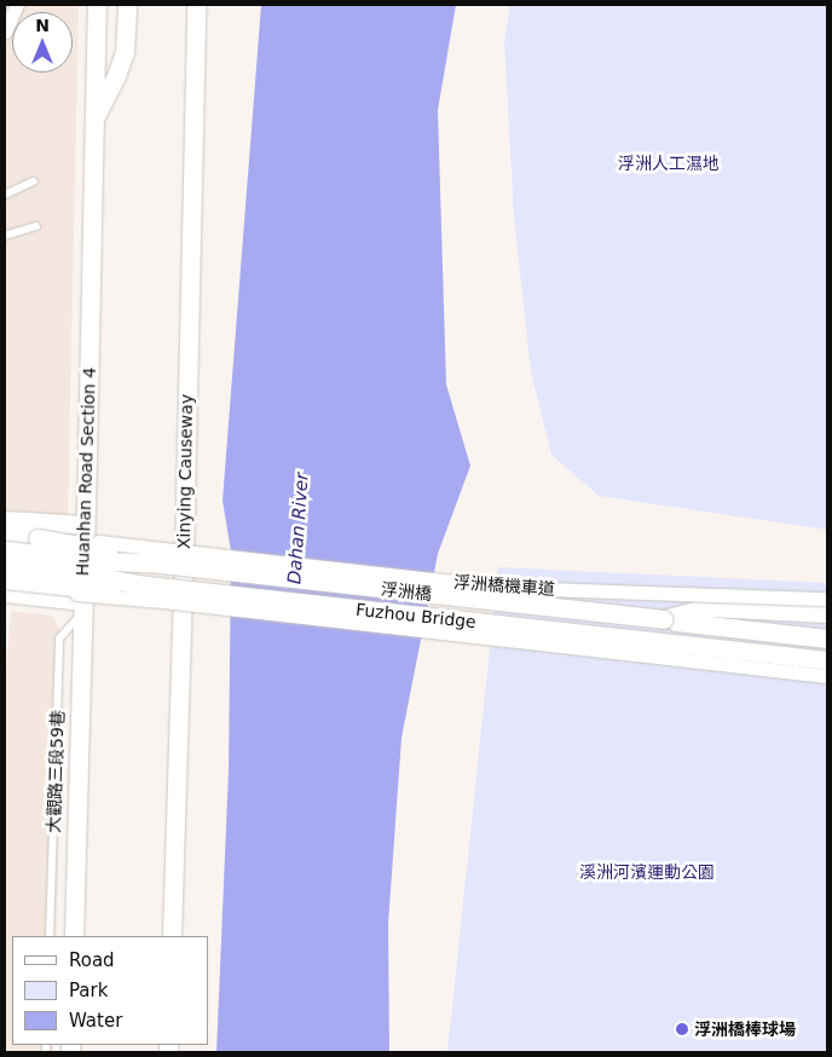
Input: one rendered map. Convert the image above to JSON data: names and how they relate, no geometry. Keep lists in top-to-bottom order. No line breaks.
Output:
{"streets":{"street":["Huanhan Road Section 4","Xinying Causeway","浮洲橋機車道","浮洲橋","Fuzhou Bridge"],"lane":["大觀路三段59巷"]},"crossings":[["Huanhan Road Section 4","大觀路三段59巷"]],"water":["Dahan River"],"parks":["浮洲人工濕地","溪洲河濱運動公園"],"places":["浮洲橋棒球場"],"legend":["Road","Park","Water"],"north":"top"}
